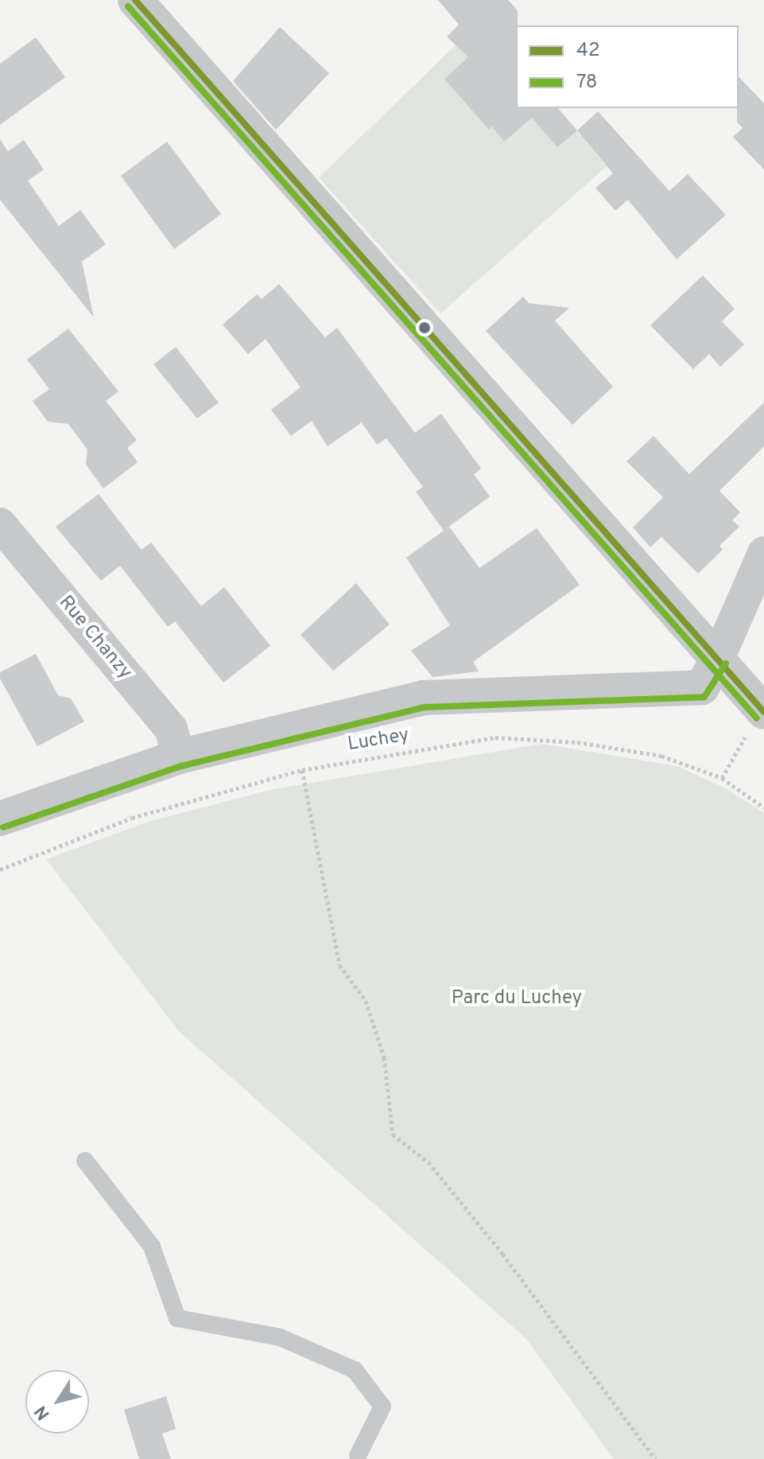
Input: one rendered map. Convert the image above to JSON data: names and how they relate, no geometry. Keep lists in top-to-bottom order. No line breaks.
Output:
{"streets":{"street":["Rue Chanzy"],"path":["Luchey"]},"parks":["Parc du Luchey"],"lines":["transit line 42","transit line 78"],"legend":["42","78"],"north":"bottom left"}
